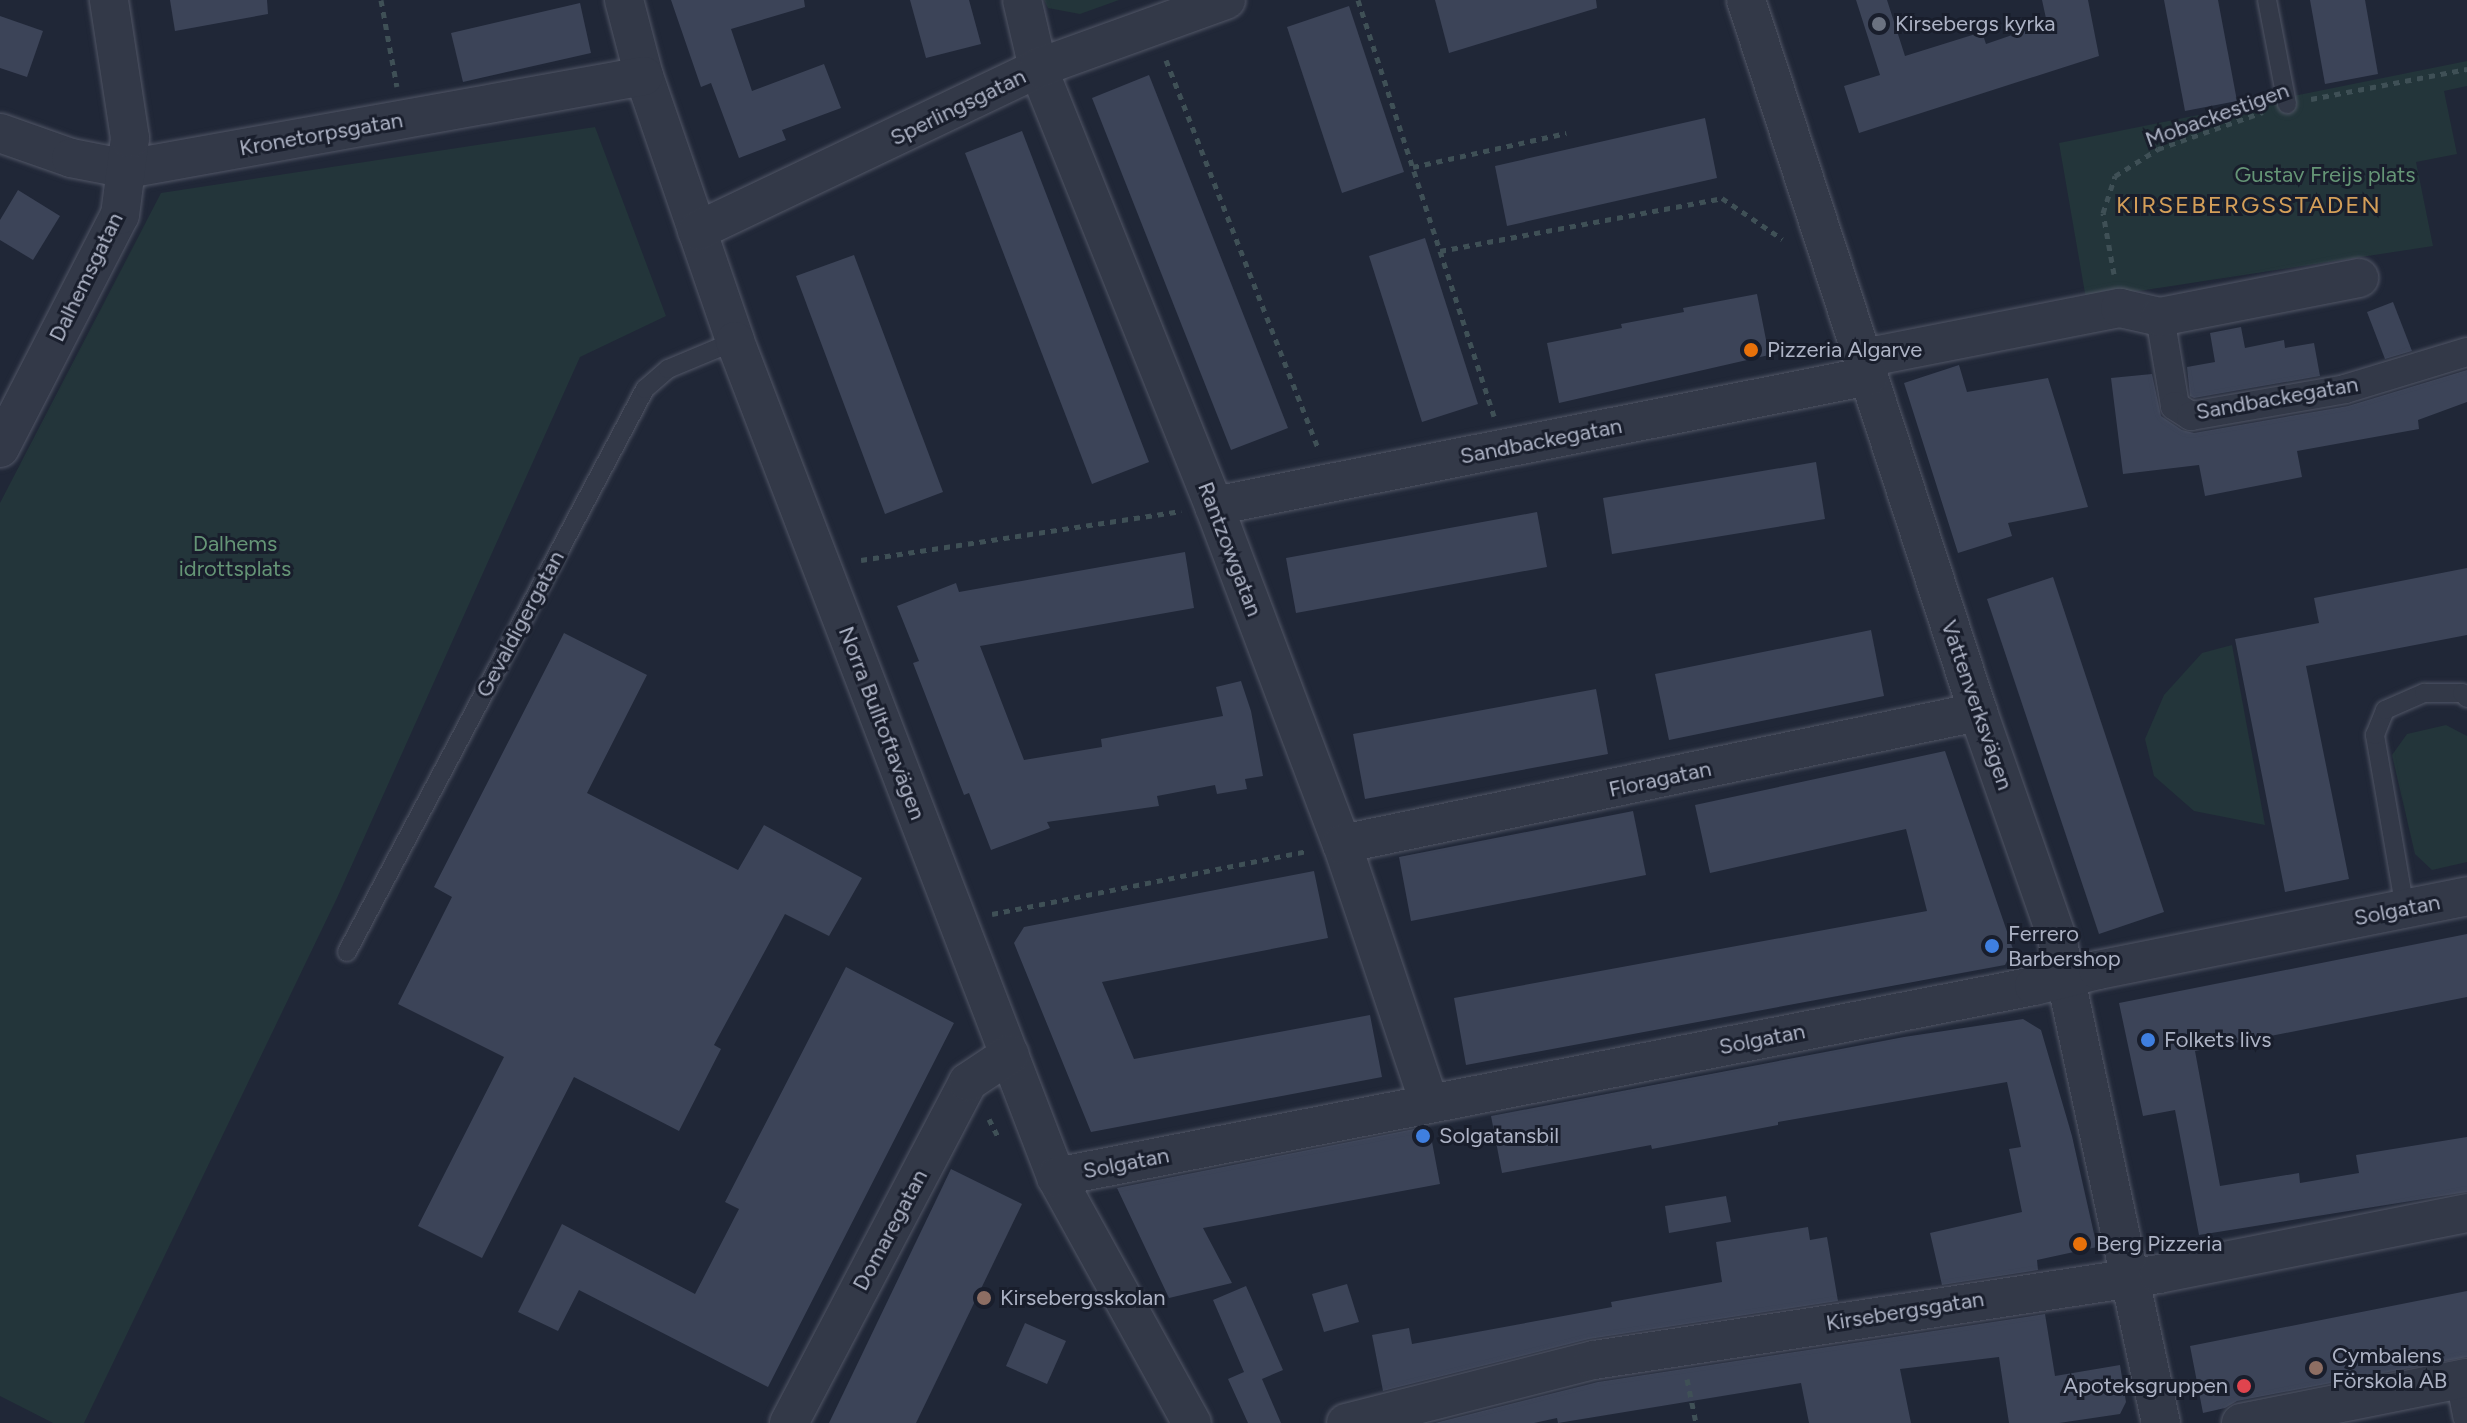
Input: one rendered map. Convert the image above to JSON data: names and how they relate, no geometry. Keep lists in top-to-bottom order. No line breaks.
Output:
{"streets":{"street":["Sperlingsgatan","Kronetorpsgatan","Dalhemsgatan","Sandbackegatan","Rantzowgatan","Vattenverksvägen","Norra Bulltoftavägen","Floragatan","Solgatan","Domaregatan","Kirsebergsgatan"],"lane":["Gevaldigergatan"],"path":["Mobackestigen"]},"crossings":[["Sperlingsgatan","Rantzowgatan"],["Sperlingsgatan","Norra Bulltoftavägen"],["Mobackestigen","Sandbackegatan"],["Kronetorpsgatan","Dalhemsgatan"],["Kronetorpsgatan","Norra Bulltoftavägen"],["Sandbackegatan","Rantzowgatan"],["Sandbackegatan","Vattenverksvägen"],["Rantzowgatan","Floragatan"],["Rantzowgatan","Solgatan"],["Gevaldigergatan","Norra Bulltoftavägen"],["Vattenverksvägen","Floragatan"],["Vattenverksvägen","Solgatan"],["Vattenverksvägen","Kirsebergsgatan"],["Norra Bulltoftavägen","Solgatan"],["Norra Bulltoftavägen","Domaregatan"]],"districts":["KIRSEBERGSSTADEN"],"parks":["Gustav Freijs plats","Dalhems idrottsplats"],"places":["Kirsebergs kyrka","Pizzeria Algarve","Ferrero Barbershop","Folkets livs","Solgatansbil","Berg Pizzeria","Kirsebergsskolan","Cymbalens Förskola AB","Apoteksgruppen"]}
